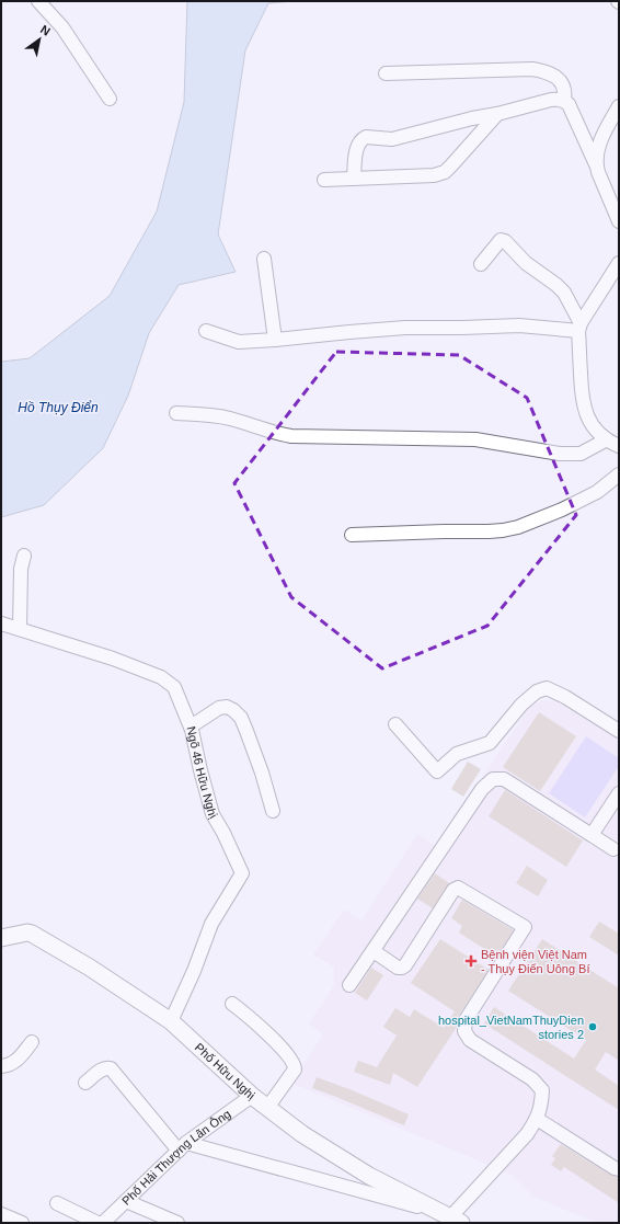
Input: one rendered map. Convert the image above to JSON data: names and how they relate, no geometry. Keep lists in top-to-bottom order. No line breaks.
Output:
{"streets":{"main road":["Phố Hữu Nghị"],"street":["Ngõ 46 Hữu Nghị","Phố Hải Thượng Lãn Ông"]},"crossings":[["Ngõ 46 Hữu Nghị","Phố Hữu Nghị"],["Phố Hữu Nghị","Phố Hải Thượng Lãn Ông"]],"water":["Hồ Thụy Điển"],"places":{"health":["Bệnh viện Việt Nam - Thụy Điển Uông Bí"],"other":["hospital_VietNamThuyDien stories 2"]},"north":"top right"}
